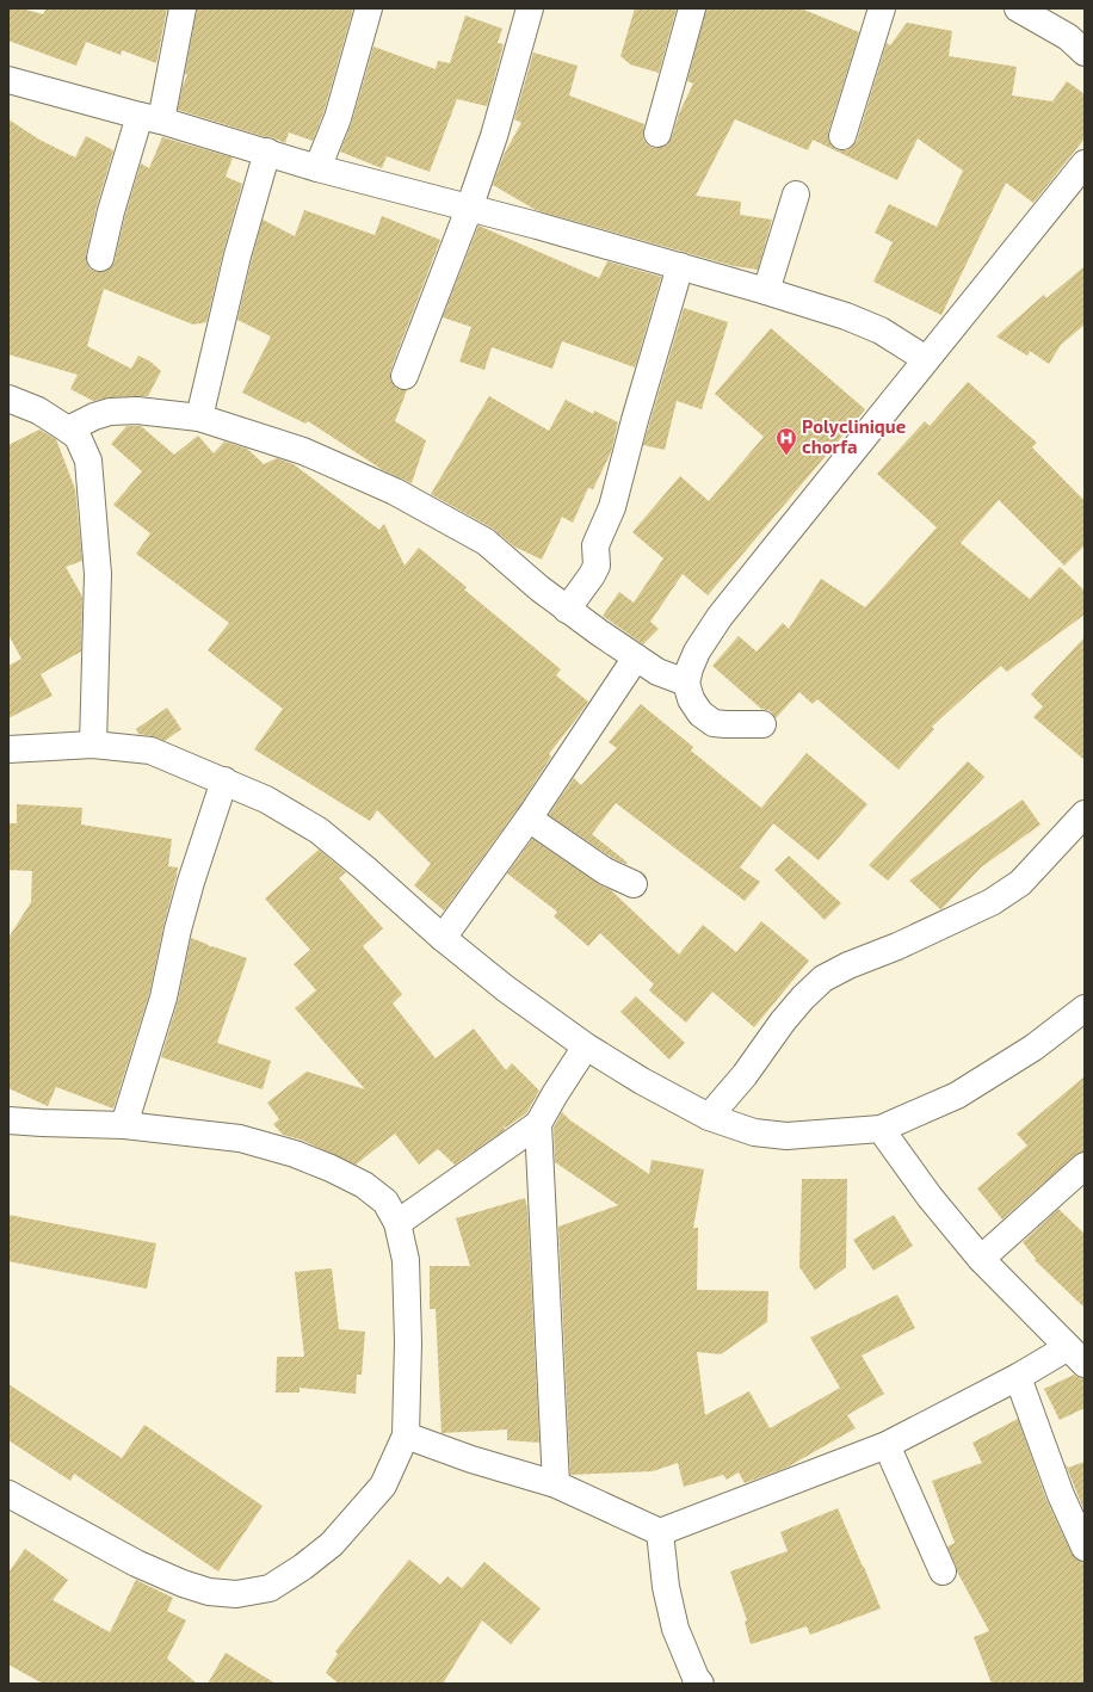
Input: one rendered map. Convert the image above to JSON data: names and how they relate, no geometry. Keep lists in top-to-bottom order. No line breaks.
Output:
{"places":{"hospital":["Polyclinique chorfa"]}}
